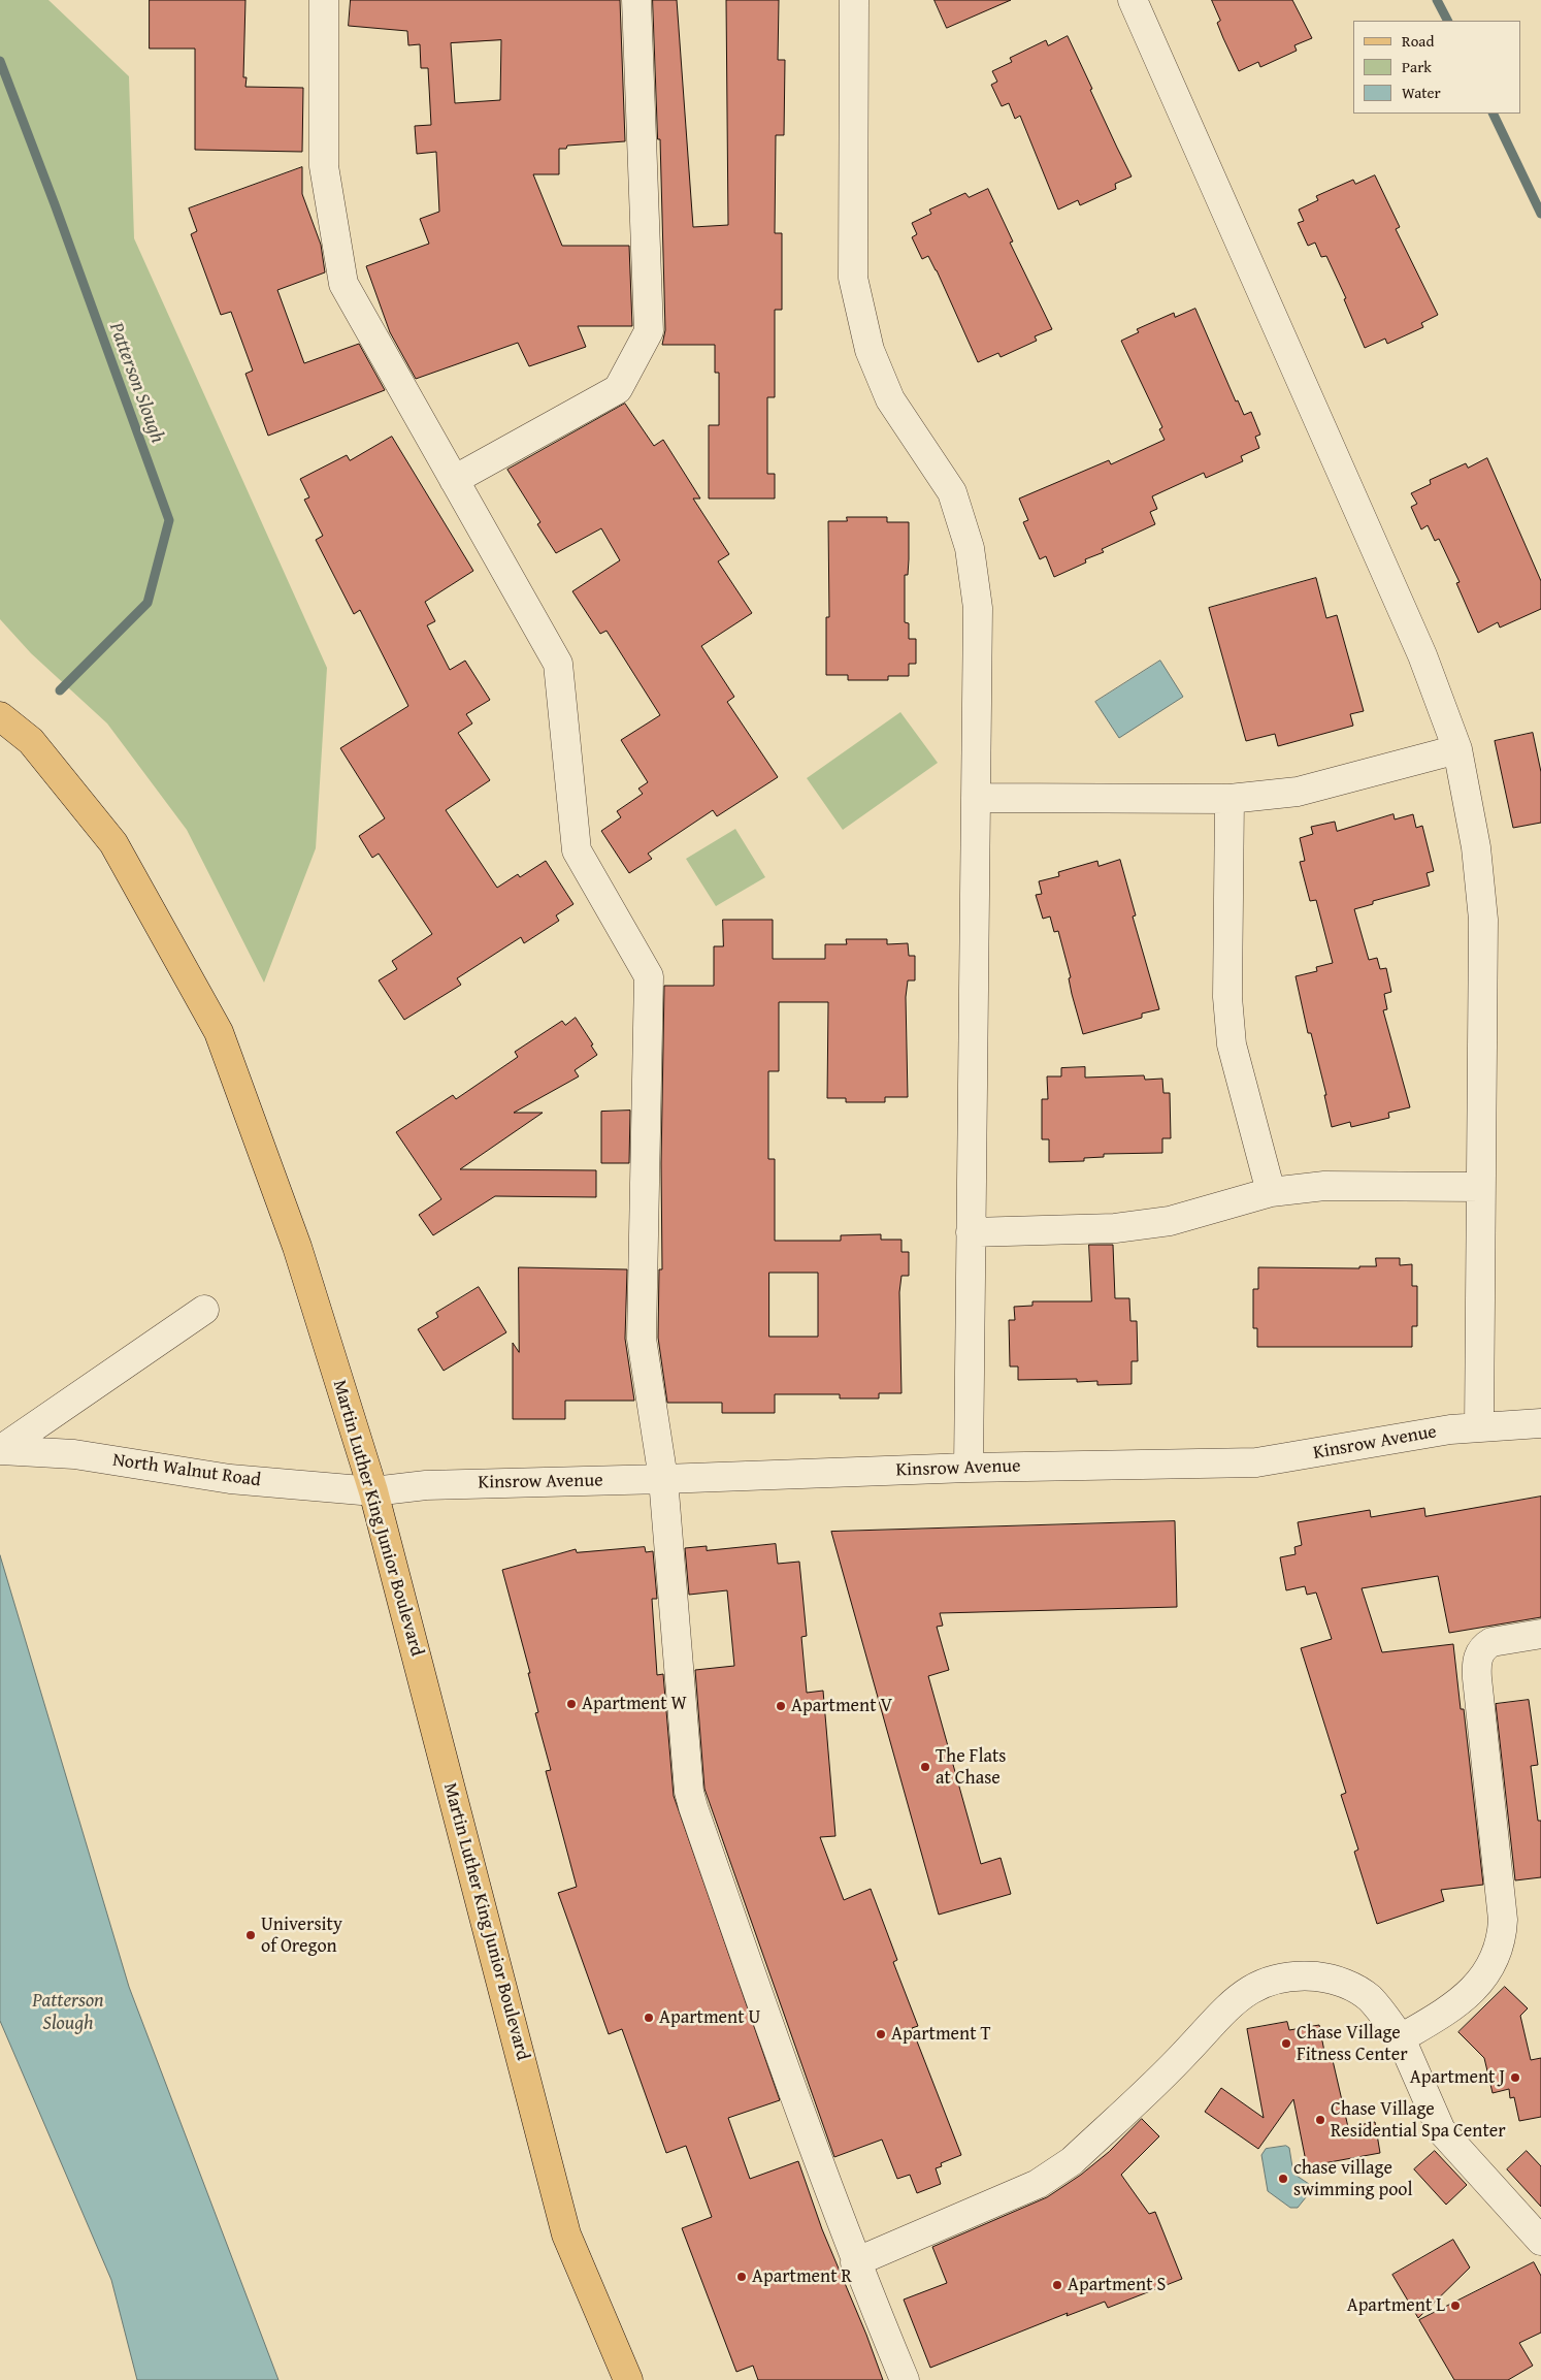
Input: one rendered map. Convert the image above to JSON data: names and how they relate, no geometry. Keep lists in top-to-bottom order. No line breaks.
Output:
{"streets":{"main road":["Martin Luther King Junior Boulevard"],"street":["Kinsrow Avenue","North Walnut Road"]},"crossings":[["Kinsrow Avenue","North Walnut Road"],["Kinsrow Avenue","Martin Luther King Junior Boulevard"],["North Walnut Road","Martin Luther King Junior Boulevard"]],"water":["Patterson Slough"],"places":["Apartment W","Apartment V","The Flats at Chase","University of Oregon","Apartment U","Apartment T","Chase Village Fitness Center","Apartment J","Chase Village Residential Spa Center","chase village swimming pool","Apartment R","Apartment S","Apartment L"],"legend":["Road","Park","Water"]}
